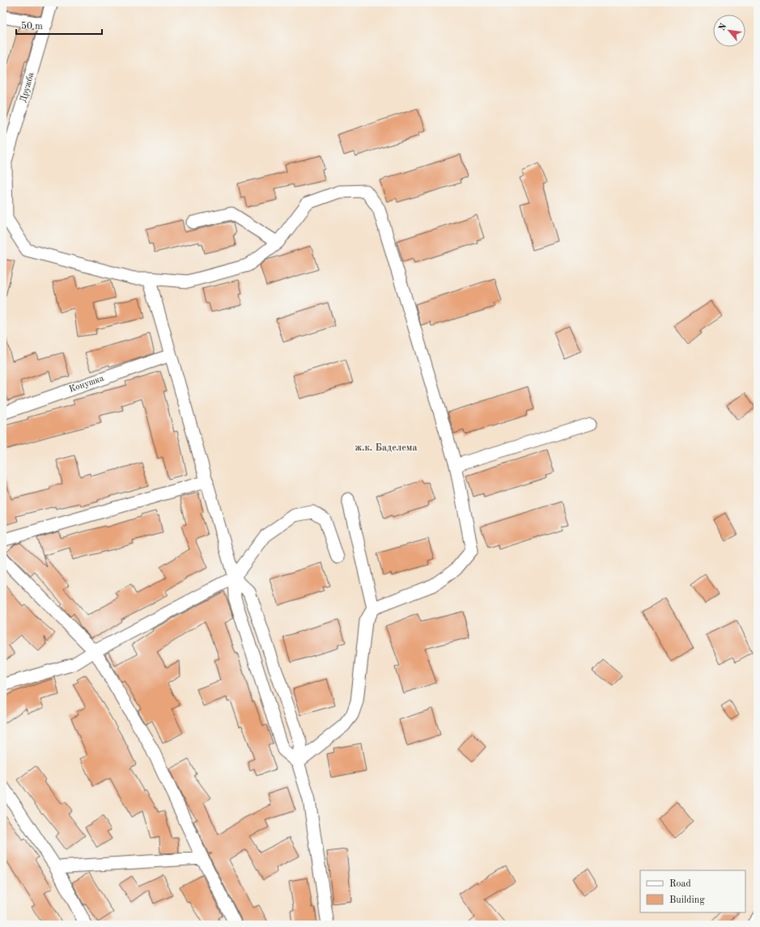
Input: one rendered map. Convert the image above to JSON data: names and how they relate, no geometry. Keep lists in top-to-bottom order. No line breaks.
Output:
{"streets":{"street":["Дружба","Конушка"]},"districts":["ж.к. Баделема"],"legend":["Road","Building"],"scale_bar":"50 m","north":"top left"}
